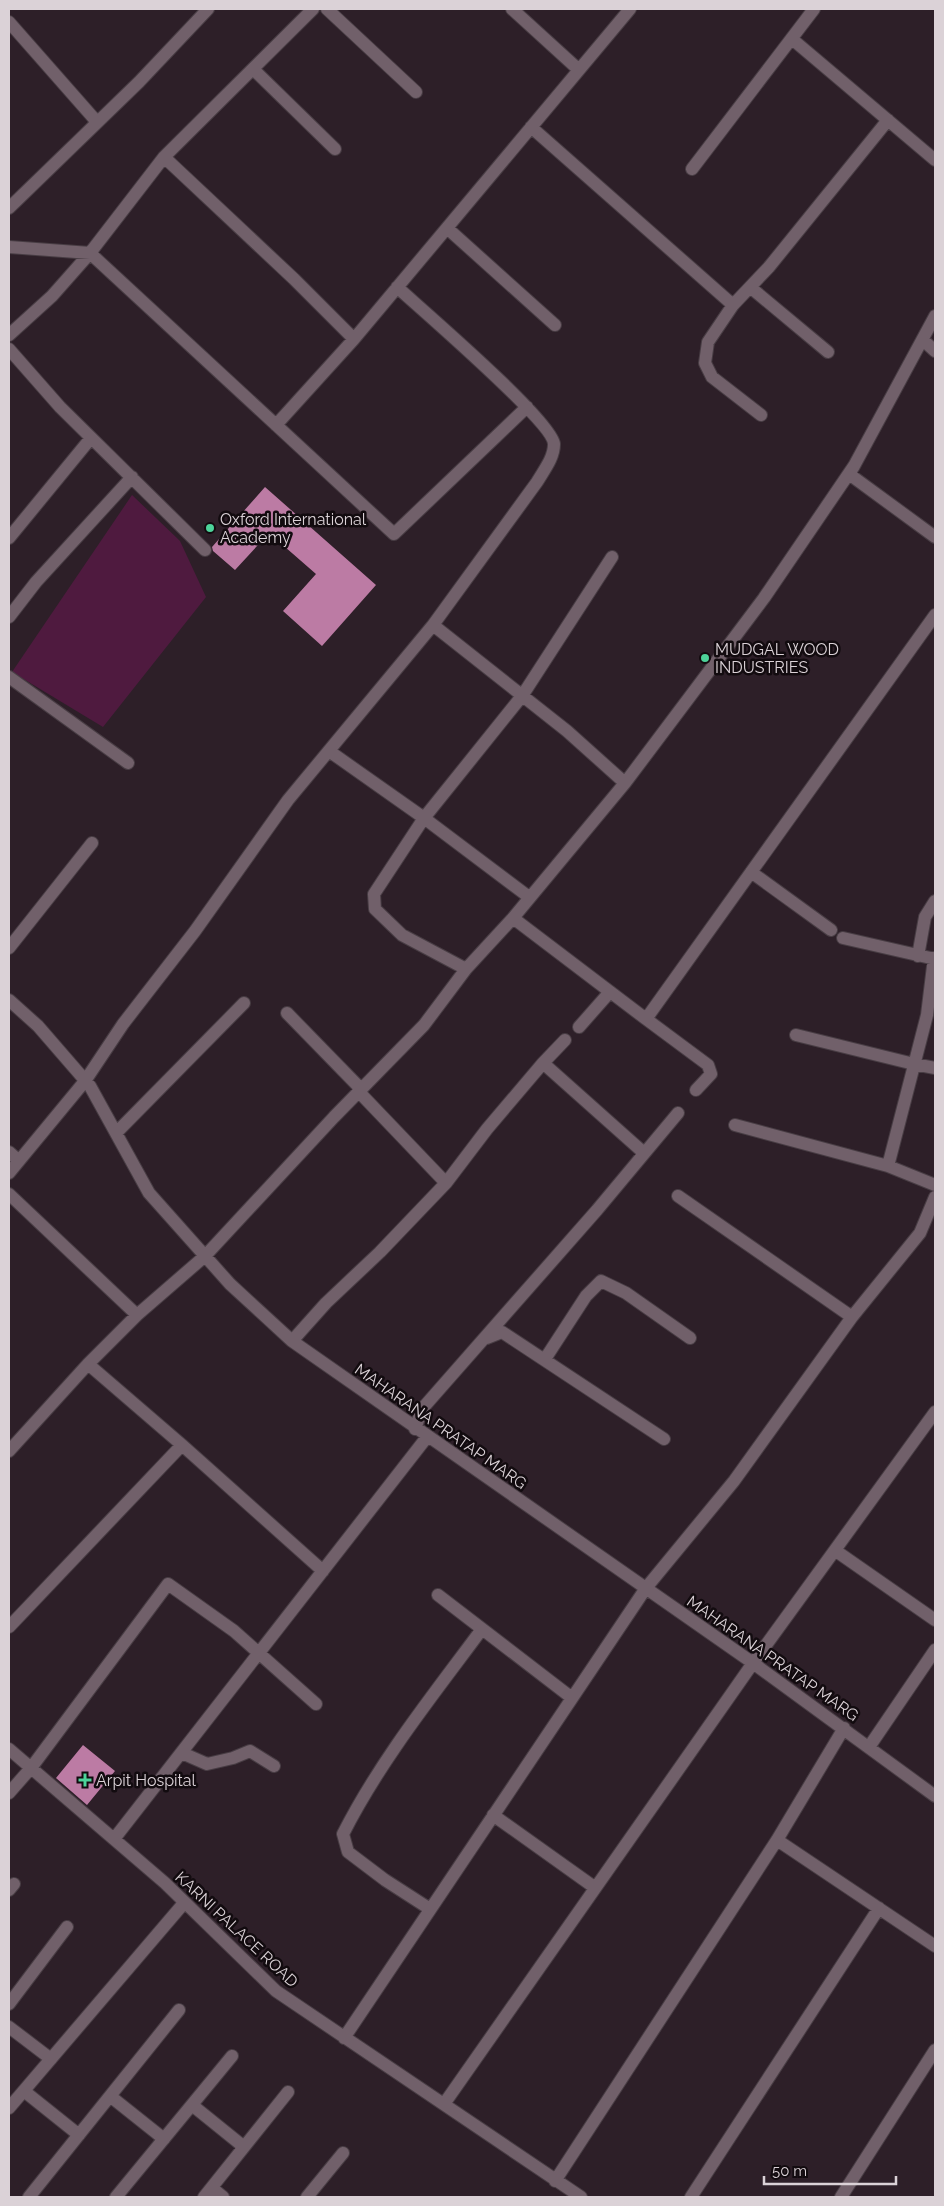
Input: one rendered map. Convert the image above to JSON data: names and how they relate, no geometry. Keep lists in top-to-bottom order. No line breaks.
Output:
{"streets":{"street":["MAHARANA PRATAP MARG","KARNI PALACE ROAD"]},"places":{"other":["Oxford International Academy","MUDGAL WOOD INDUSTRIES"],"health":["Arpit Hospital"]},"scale_bar":"50 m"}
